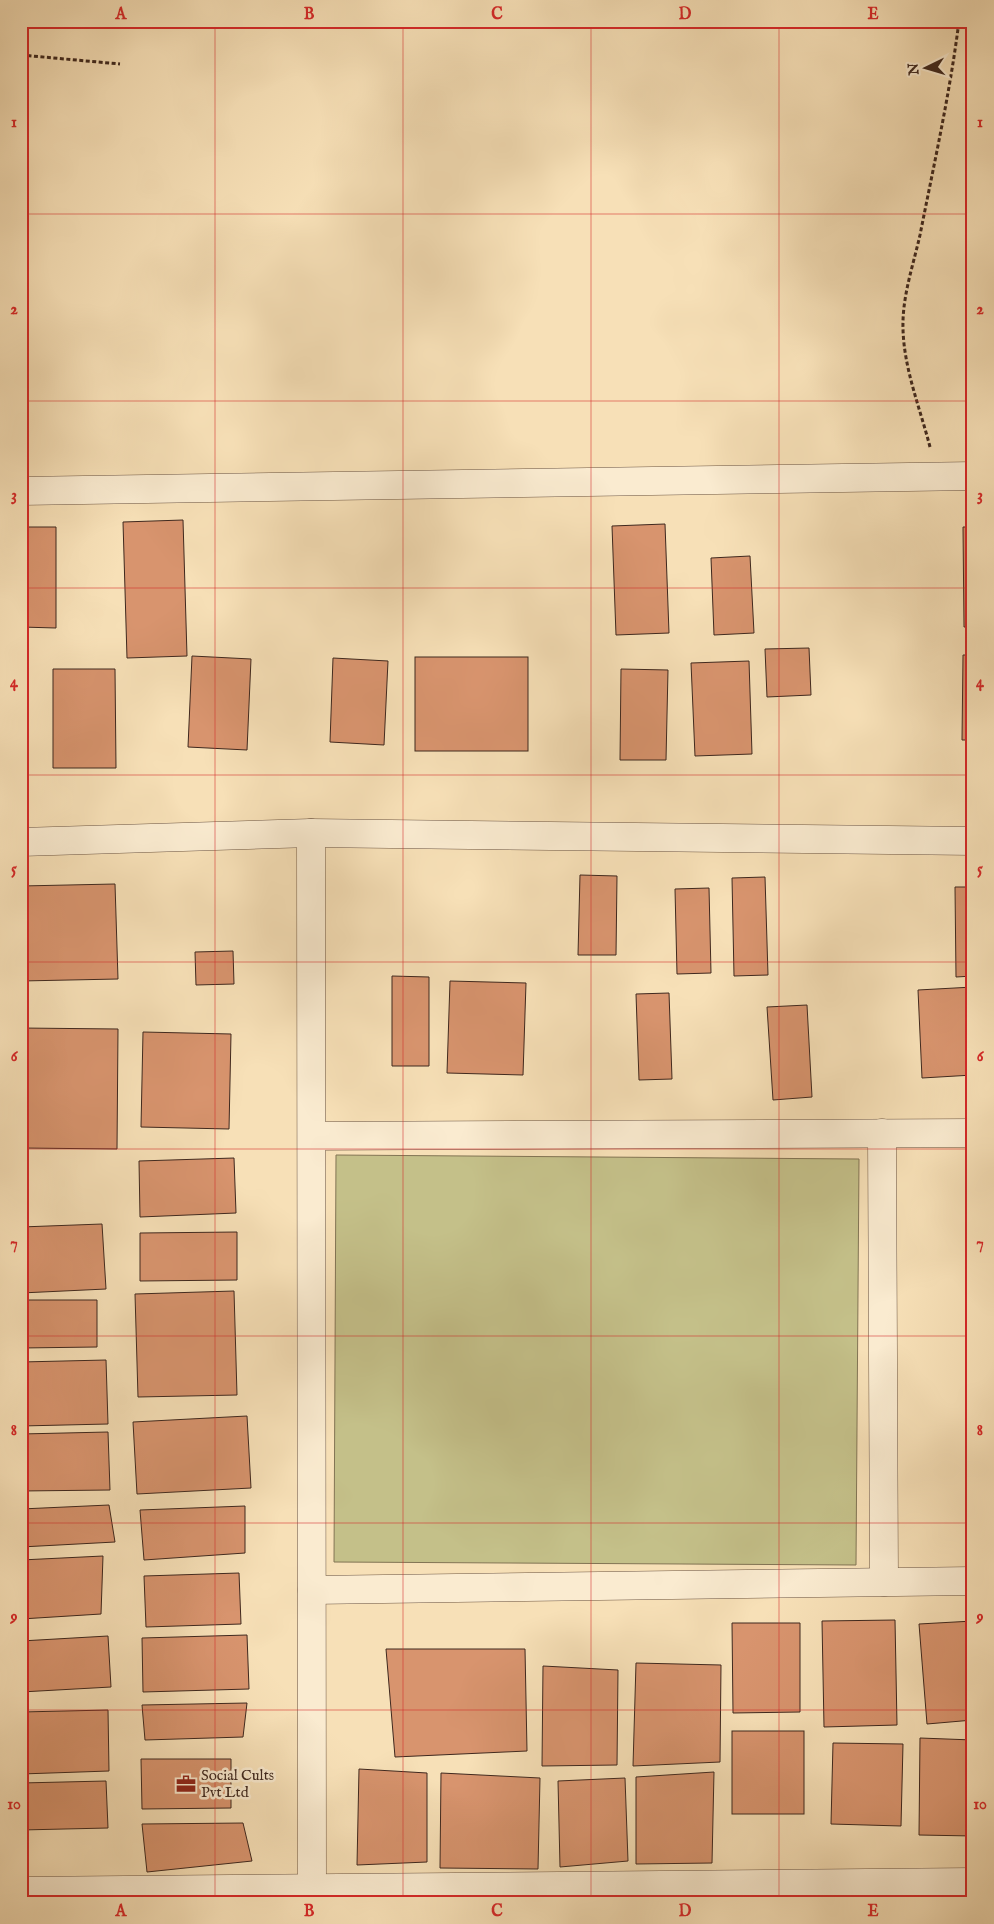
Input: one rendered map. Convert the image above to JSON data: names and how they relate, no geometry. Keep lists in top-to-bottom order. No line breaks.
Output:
{"places":{"office":["Social Cults Pvt Ltd"]},"north":"left","grid":{"columns":["A","B","C","D","E"],"rows":["1","2","3","4","5","6","7","8","9","10"]}}
